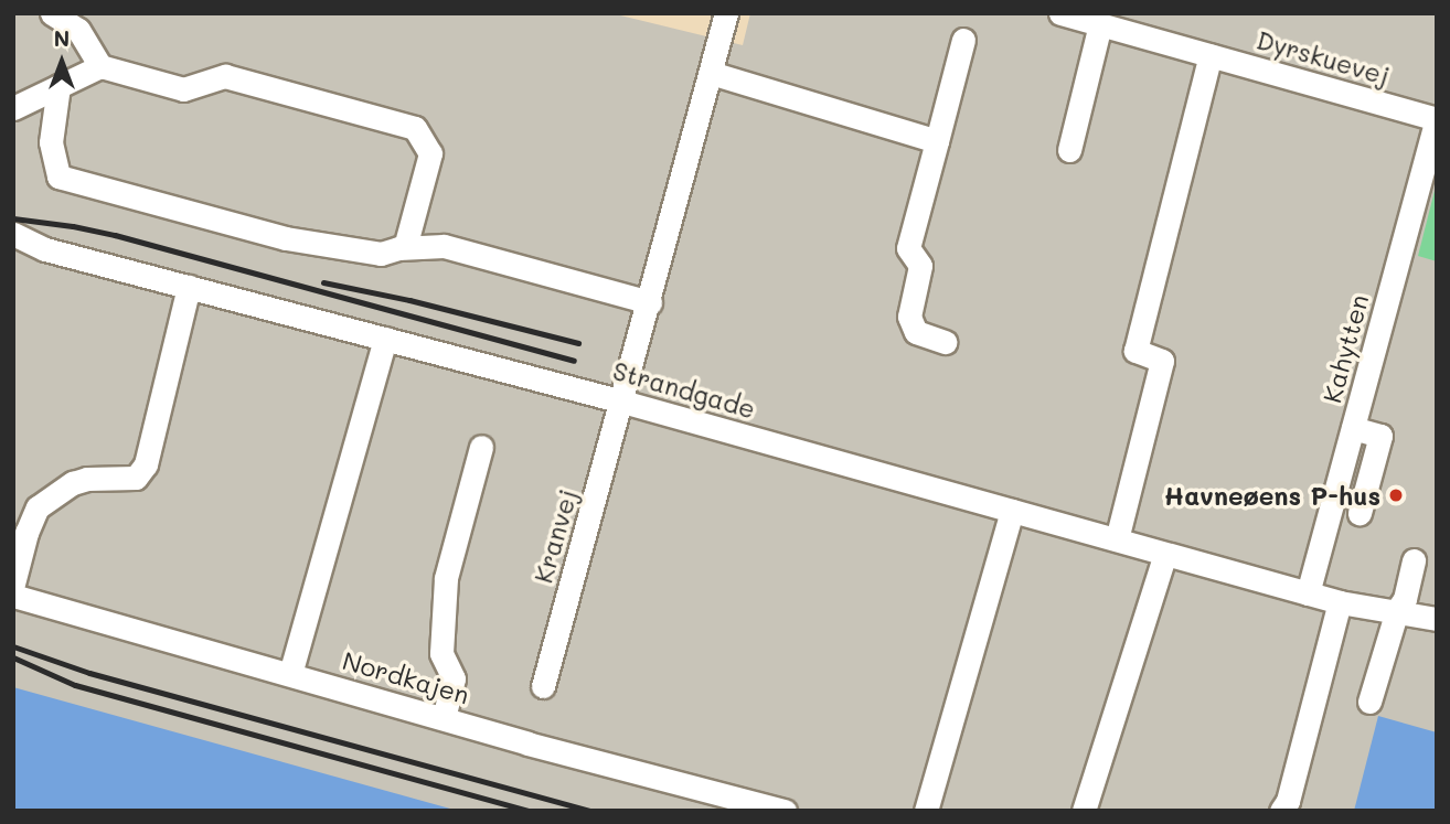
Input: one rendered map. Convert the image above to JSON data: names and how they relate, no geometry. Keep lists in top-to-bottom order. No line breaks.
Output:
{"streets":{"street":["Dyrskuevej","Kahytten","Strandgade","Kranvej","Nordkajen"]},"crossings":[["Dyrskuevej","Kahytten"],["Kahytten","Strandgade"],["Strandgade","Kranvej"]],"places":["Havneøens P-hus"],"north":"top"}
